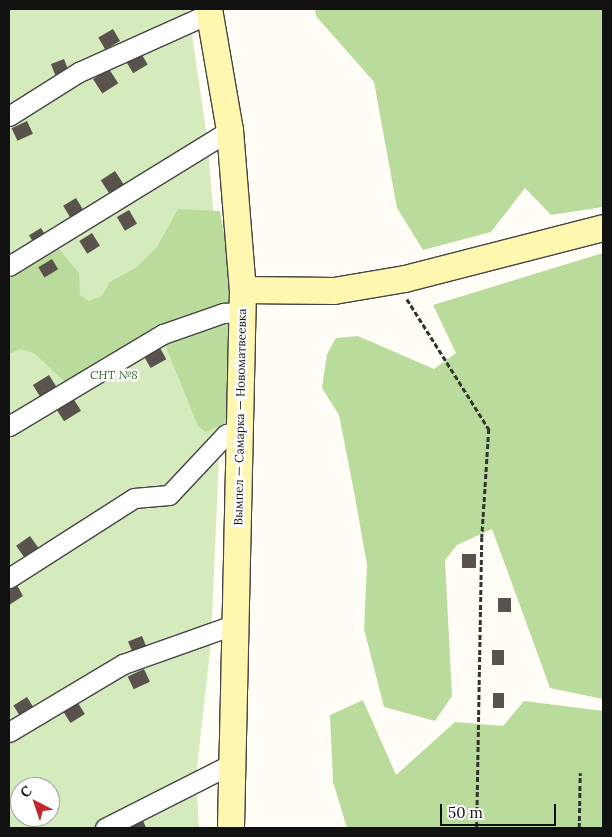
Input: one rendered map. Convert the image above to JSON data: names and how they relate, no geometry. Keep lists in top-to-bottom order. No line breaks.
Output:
{"streets":{"main road":["Вымпел — Самарка — Новоматвеевка"]},"parks":["СНТ №8"],"scale_bar":"50 m","north":"top left"}
